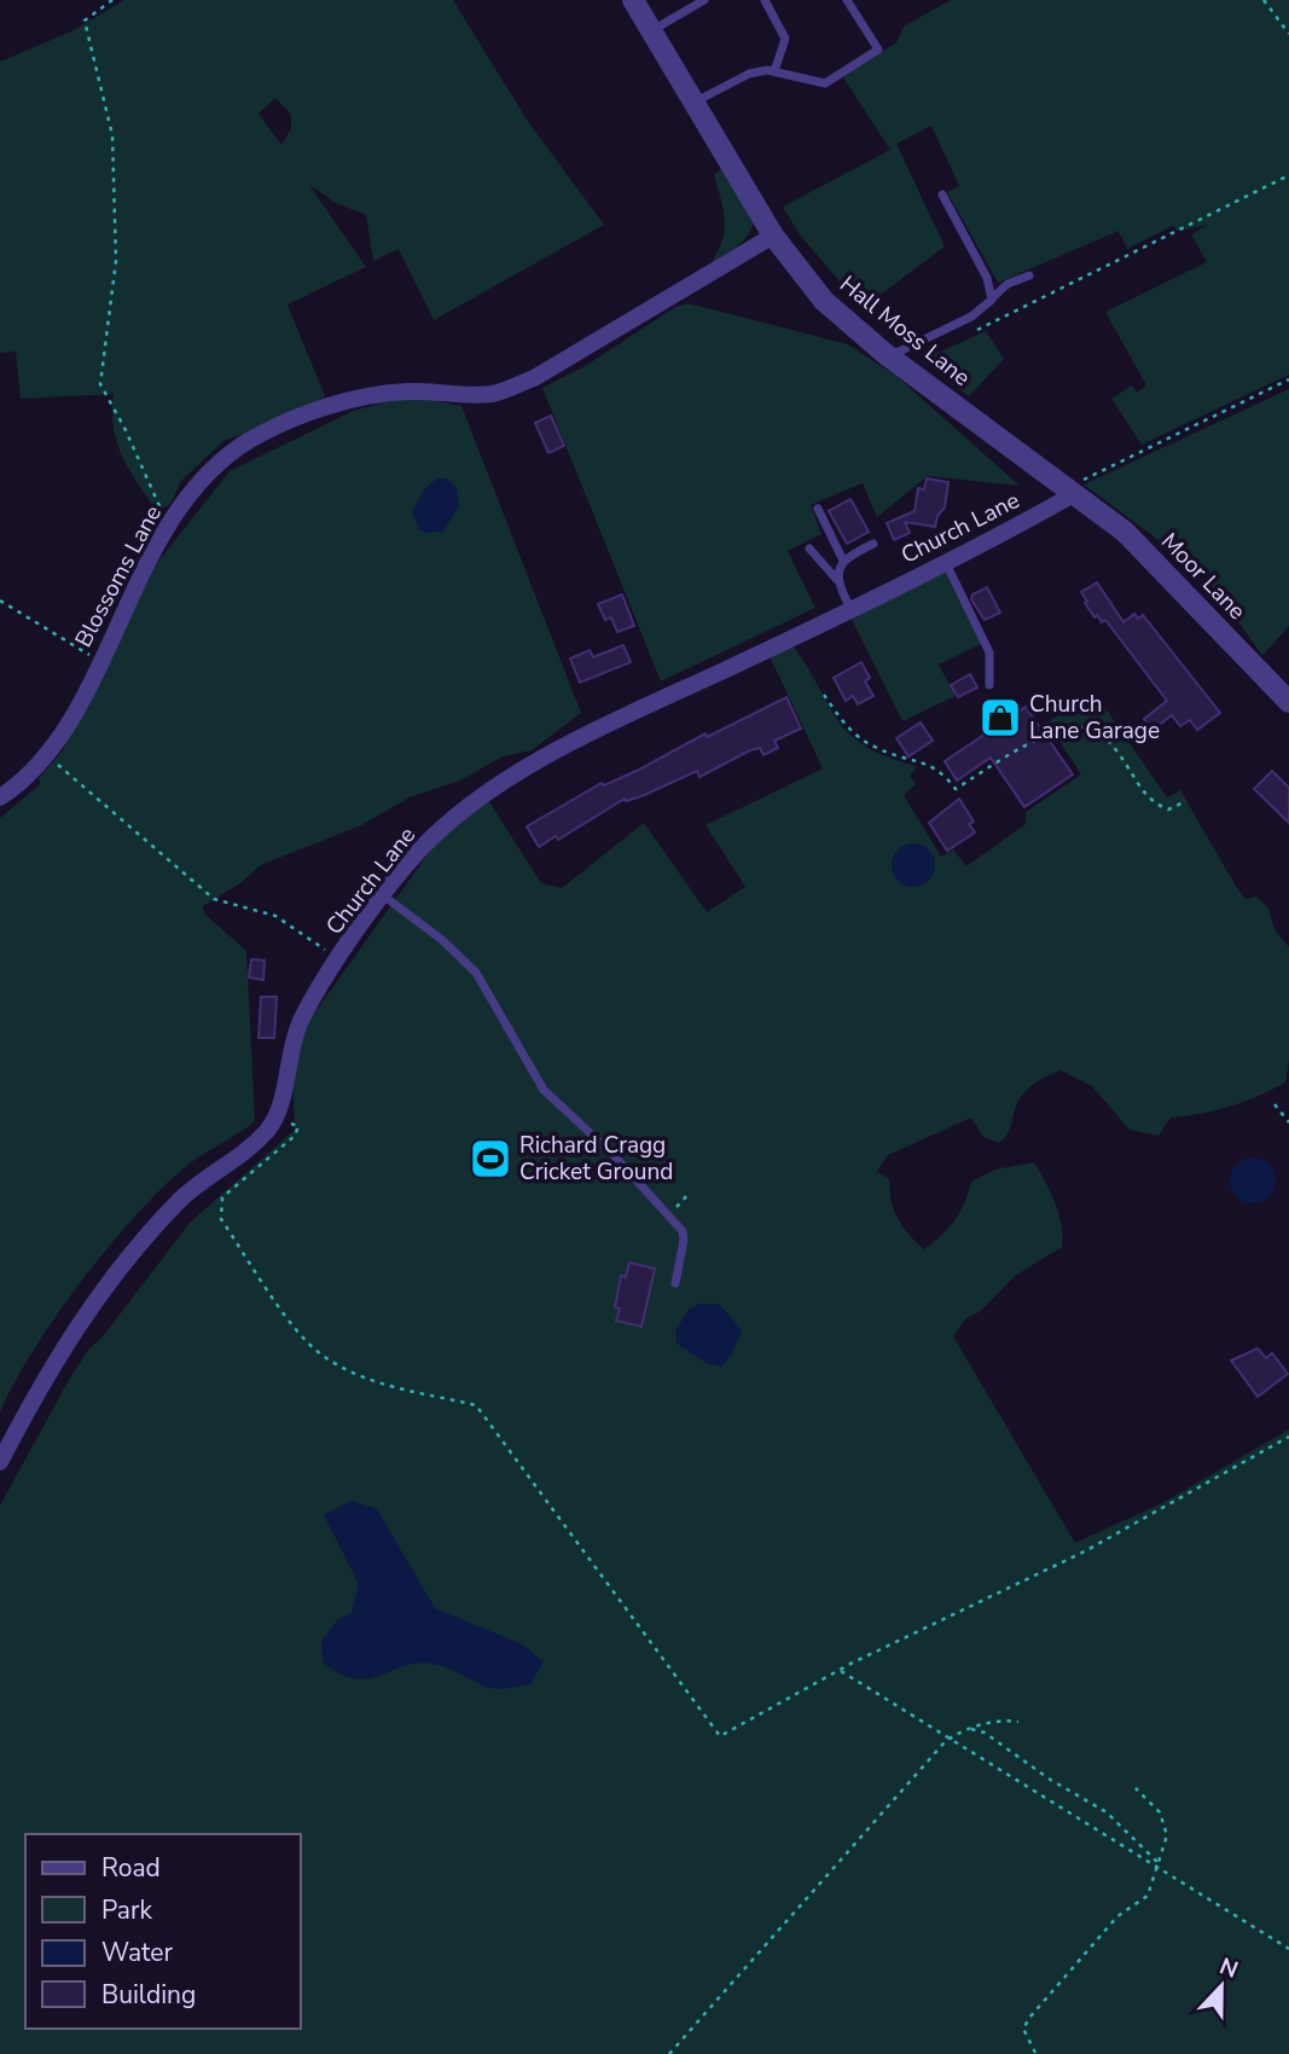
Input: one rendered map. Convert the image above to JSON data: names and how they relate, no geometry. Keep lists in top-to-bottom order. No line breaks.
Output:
{"streets":{"street":["Hall Moss Lane","Church Lane","Blossoms Lane","Moor Lane"]},"crossings":[["Hall Moss Lane","Church Lane"],["Hall Moss Lane","Blossoms Lane"],["Hall Moss Lane","Moor Lane"],["Church Lane","Moor Lane"]],"places":{"shop":["Church Lane Garage"],"sports":["Richard Cragg Cricket Ground"]},"legend":["Road","Park","Water","Building"],"north":"top"}
